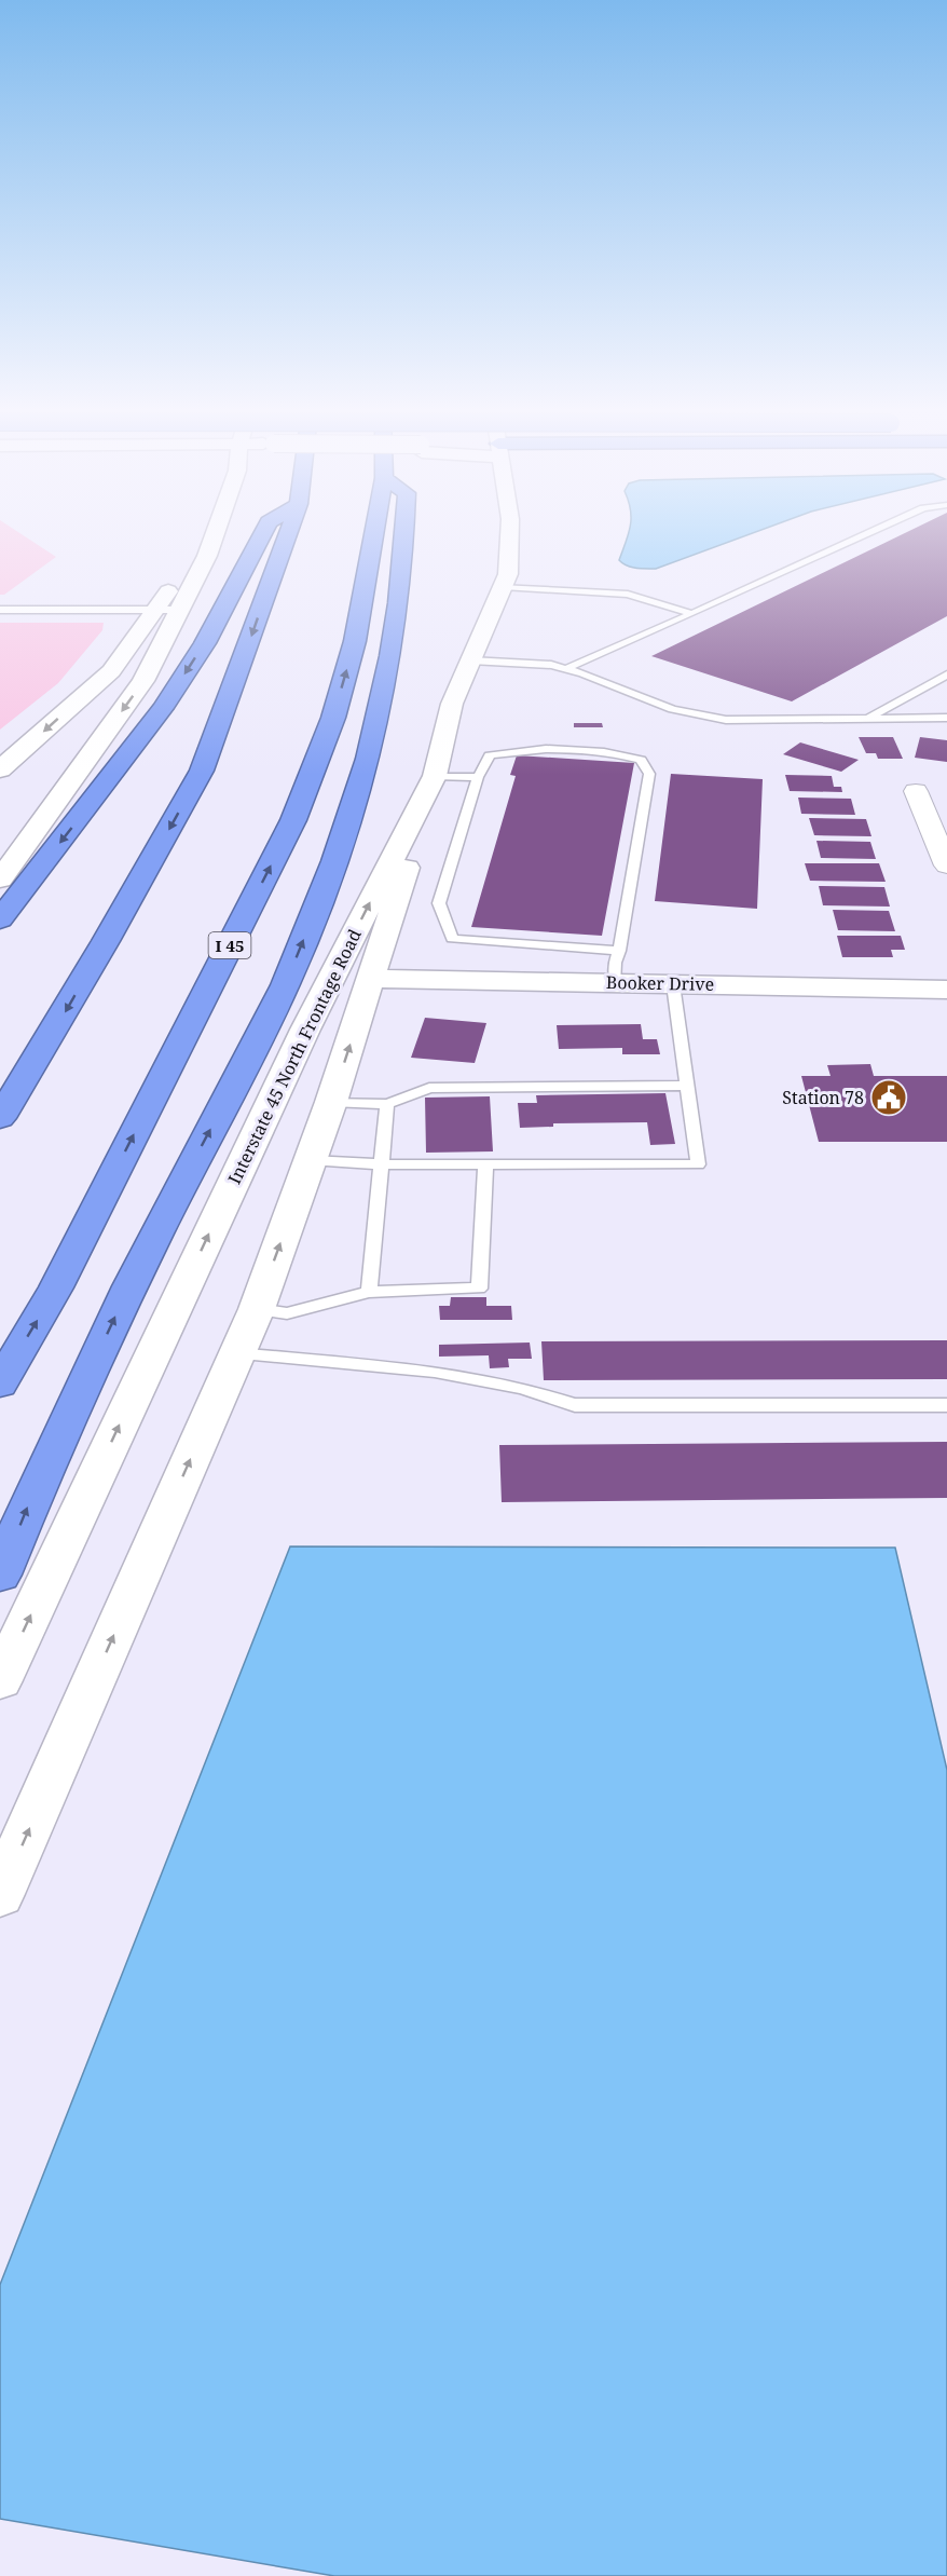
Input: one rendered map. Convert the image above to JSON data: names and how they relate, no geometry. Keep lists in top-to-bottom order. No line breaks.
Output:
{"streets":{"highway":["I 45"],"main road":["Booker Drive","Interstate 45 North Frontage Road"]},"places":{"public building":["Station 78"]}}
